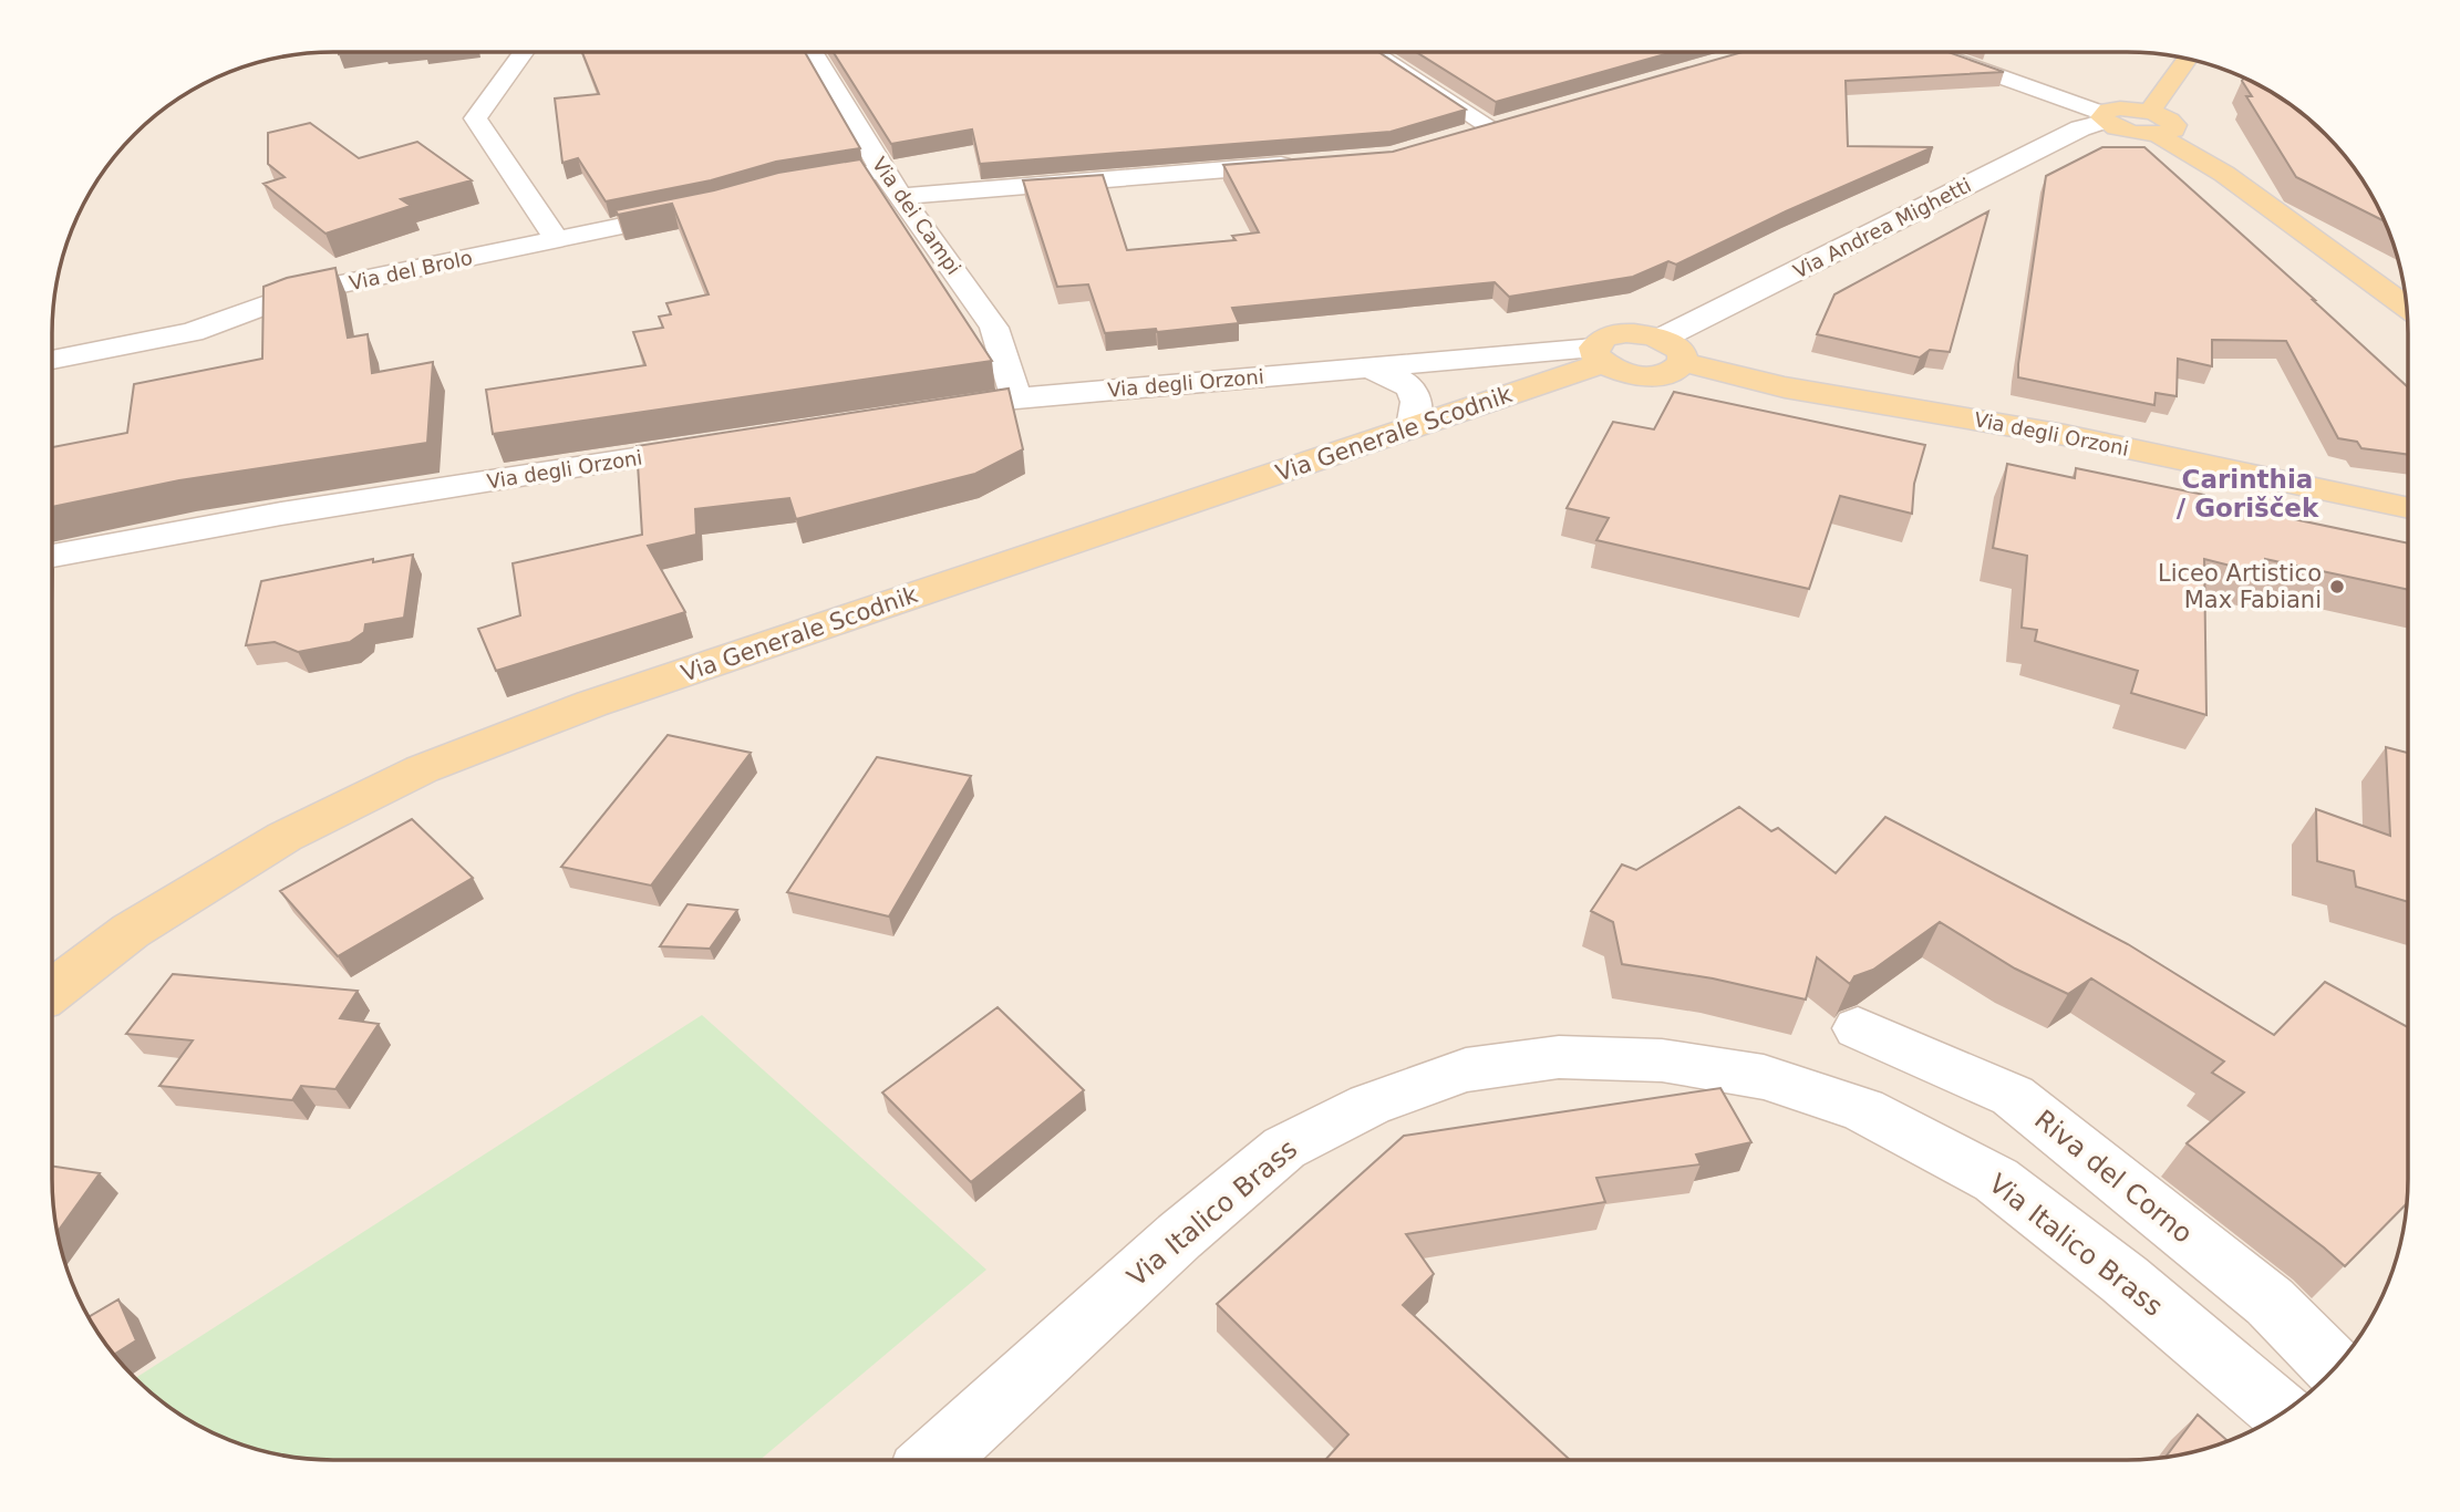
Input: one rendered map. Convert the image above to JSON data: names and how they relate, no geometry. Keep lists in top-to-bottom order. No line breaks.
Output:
{"streets":{"main road":["Via degli Orzoni","Via Generale Scodnik"],"street":["Via dei Campi","Via Andrea Mighetti","Via del Brolo","Riva del Corno","Via Italico Brass"]},"crossings":[["Via dei Campi","Via degli Orzoni"],["Via Andrea Mighetti","Via degli Orzoni"],["Via degli Orzoni","Via Generale Scodnik"]],"districts":["Carinthia / Gorišček"],"places":["Liceo Artistico Max Fabiani"]}
